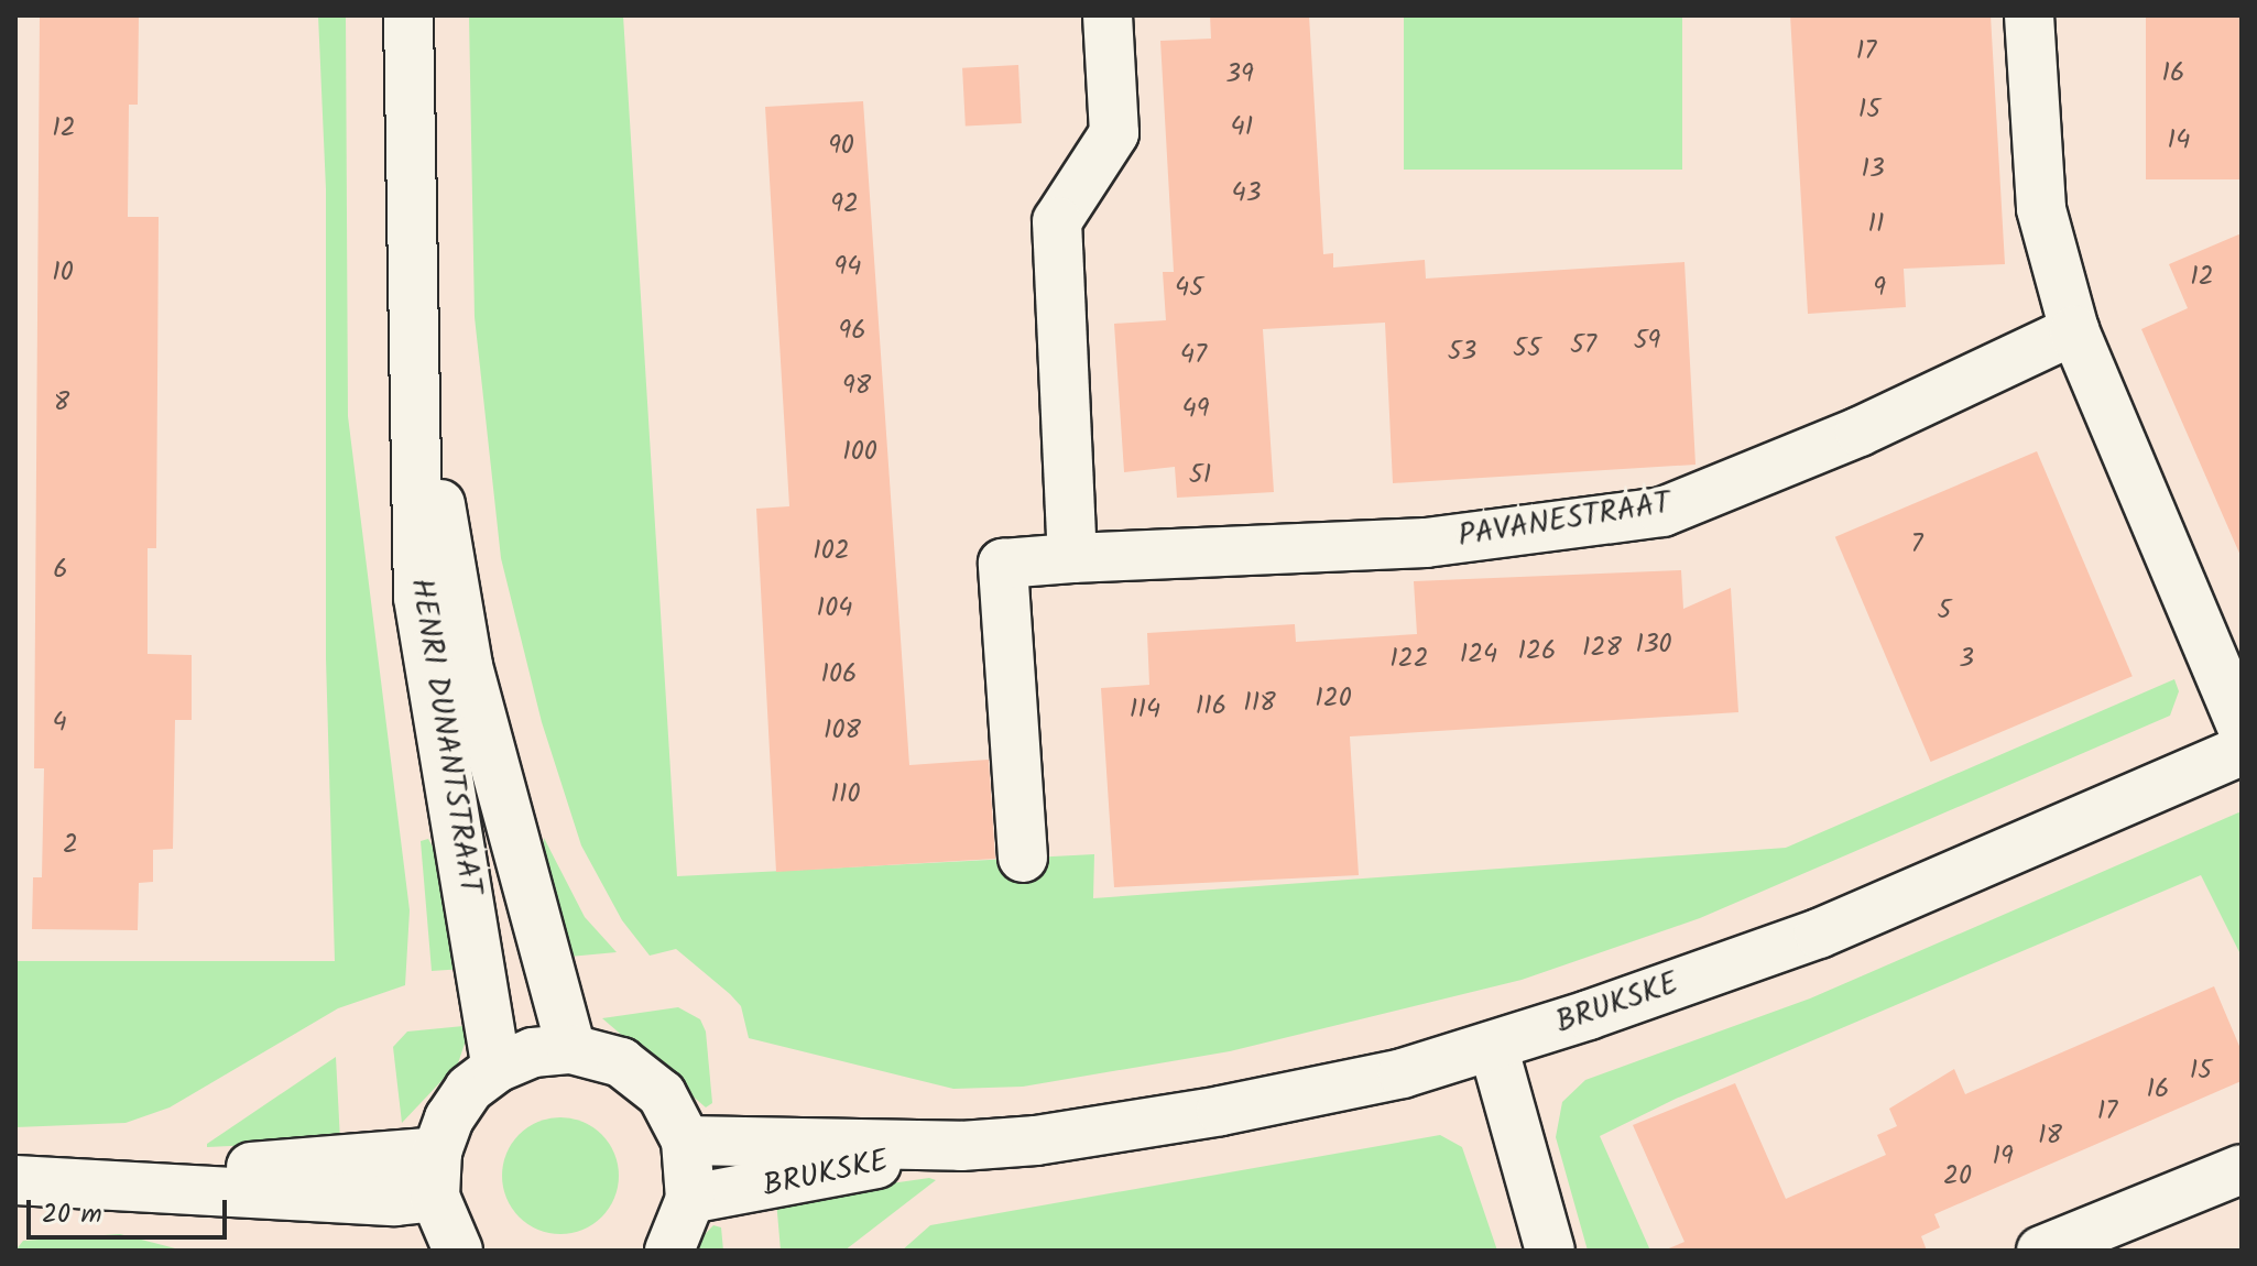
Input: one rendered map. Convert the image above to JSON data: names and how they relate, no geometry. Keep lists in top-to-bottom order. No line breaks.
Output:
{"streets":{"street":["PAVANESTRAAT","HENRI DUNANTSTRAAT","BRUKSKE"]},"house_numbers":["17","16","39","15","41","12","14","90","13","43","92","11","94","10","12","45","9","96","59","57","55","53","47","98","8","49","100","51","7","102","6","104","5","130","128","126","124","122","3","106","120","118","116","114","4","108","110","2","15","16","17","18","19","20"],"scale_bar":"20 m"}
